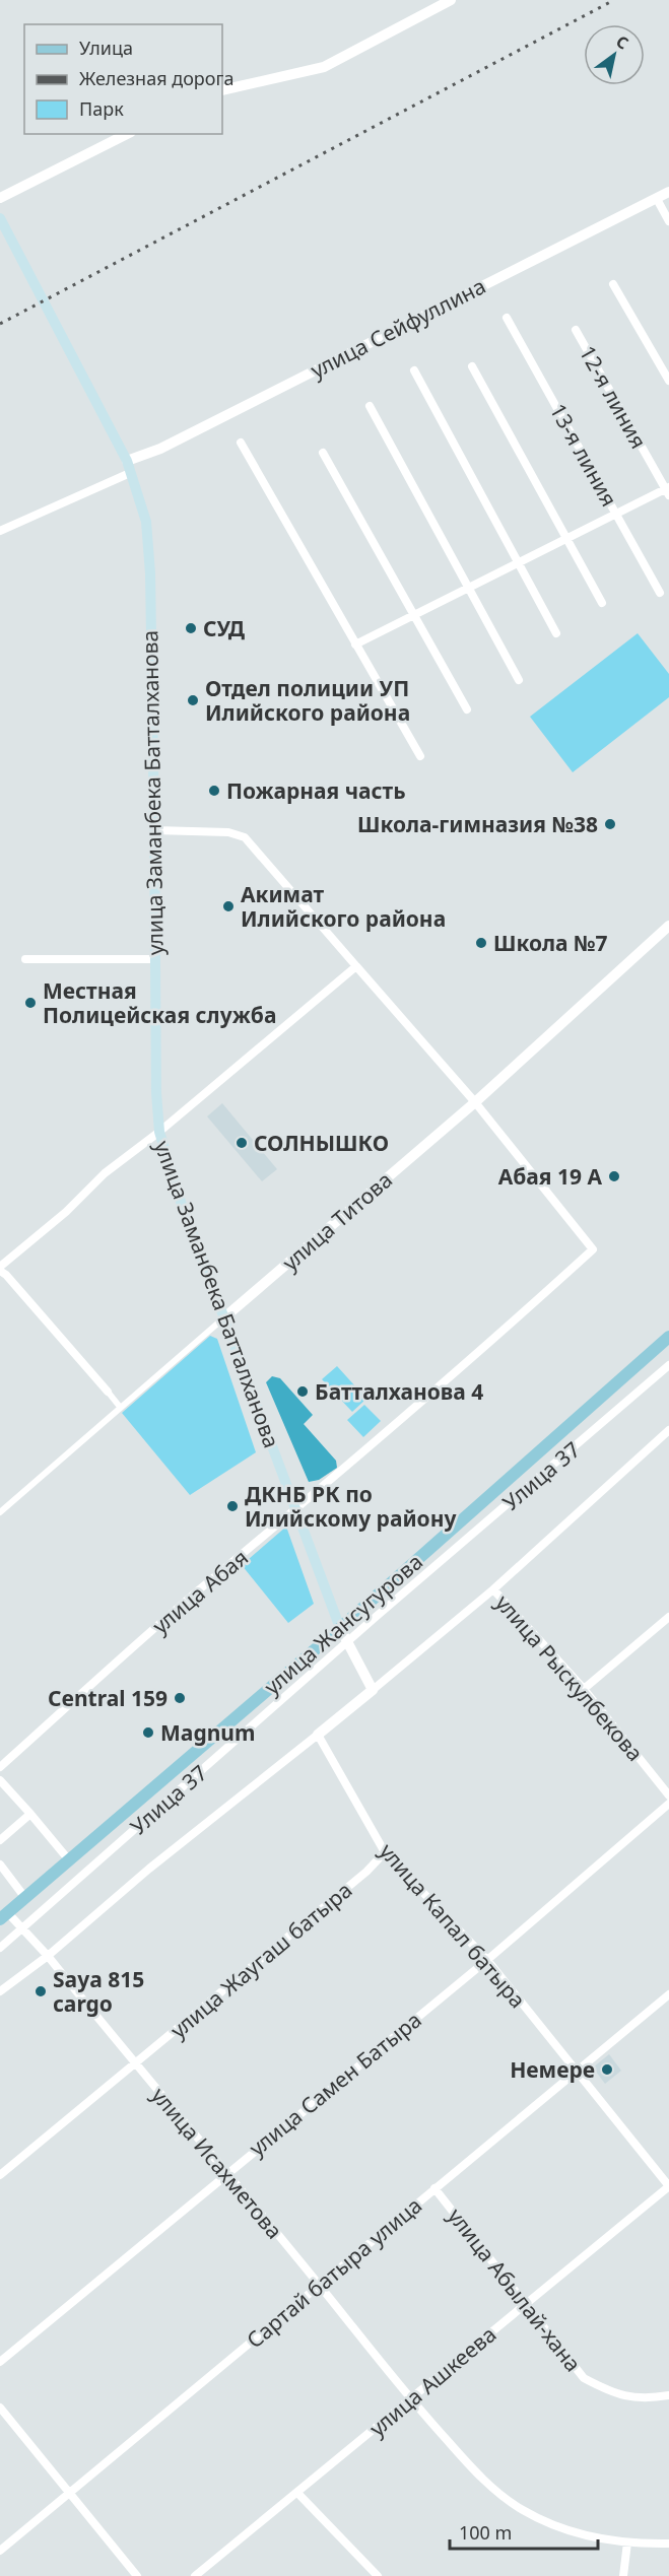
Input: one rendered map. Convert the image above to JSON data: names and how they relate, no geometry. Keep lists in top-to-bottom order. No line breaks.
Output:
{"streets":{"main road":["улица Заманбека Батталханова","улица Жансугурова"],"street":["улица Сейфуллина","12-я линия","13-я линия","улица Титова","Улица 37","улица Абая","улица Рыскулбекова","улица Капал батыра","улица Жаугаш батыра","улица Самен Батыра","улица Исахметова","Сартай батыра улица","улица Абылай-хана","улица Ашкеева"]},"crossings":[["улица Сейфуллина","улица Заманбека Батталханова"],["улица Заманбека Батталханова","улица Титова"],["улица Заманбека Батталханова","улица Абая"],["улица Заманбека Батталханова","улица Жансугурова"],["улица Титова","улица Абая"],["улица Жансугурова","улица Исахметова"],["улица Капал батыра","улица Жаугаш батыра"],["улица Капал батыра","улица Самен Батыра"],["улица Капал батыра","Сартай батыра улица"],["улица Капал батыра","улица Ашкеева"],["улица Жаугаш батыра","улица Исахметова"],["улица Самен Батыра","улица Исахметова"],["улица Исахметова","Сартай батыра улица"],["улица Исахметова","улица Ашкеева"],["Сартай батыра улица","улица Абылай-хана"],["улица Абылай-хана","улица Ашкеева"]],"places":["СУД","Отдел полиции УП Илийского района","Пожарная часть","Школа-гимназия №38","Акимат Илийского района","Школа №7","Местная Полицейская служба","СОЛНЫШКО","Абая 19 А","Батталханова 4","ДКНБ РК по Илийскому району","Central 159","Magnum","Saya 815 cargo","Немере"],"legend":["Улица","Железная дорога","Парк"],"scale_bar":"100 m","north":"top right"}
